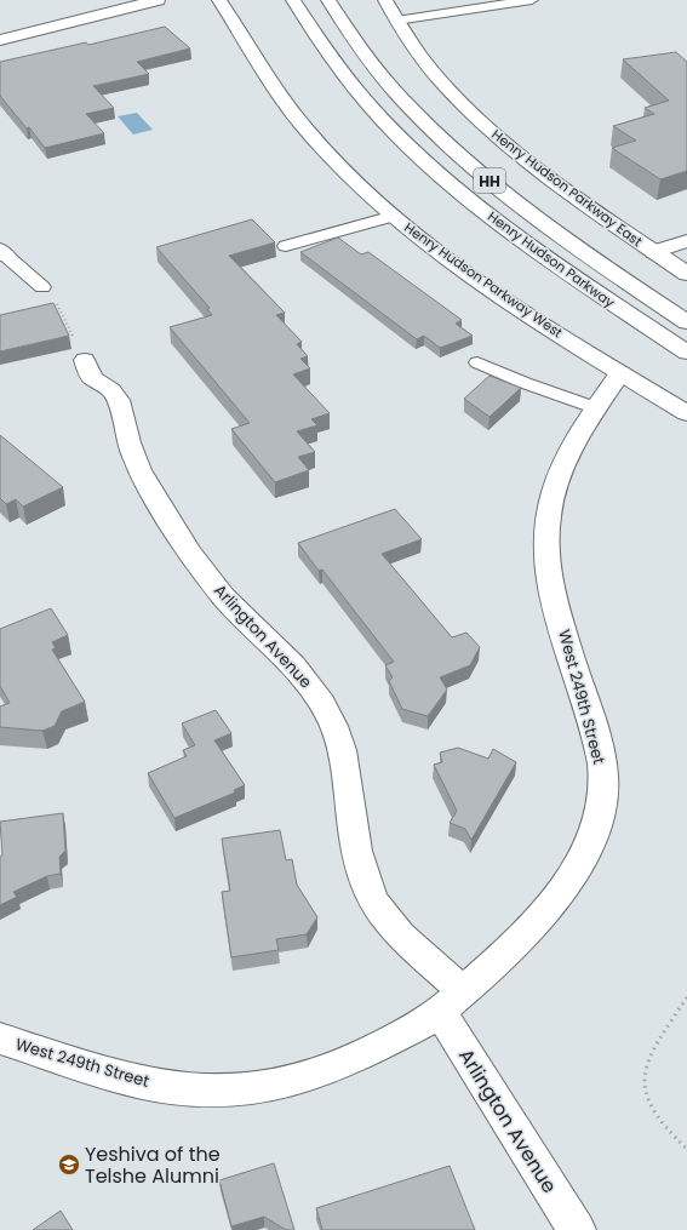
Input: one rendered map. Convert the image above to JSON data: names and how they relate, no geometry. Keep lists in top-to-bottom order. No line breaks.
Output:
{"streets":{"main road":["HH","Henry Hudson Parkway East","Henry Hudson Parkway","Henry Hudson Parkway West","Arlington Avenue","West 249th Street"]},"crossings":[["Henry Hudson Parkway West","West 249th Street"],["Arlington Avenue","West 249th Street"]],"places":{"school or university":["Yeshiva of the Telshe Alumni"]}}
